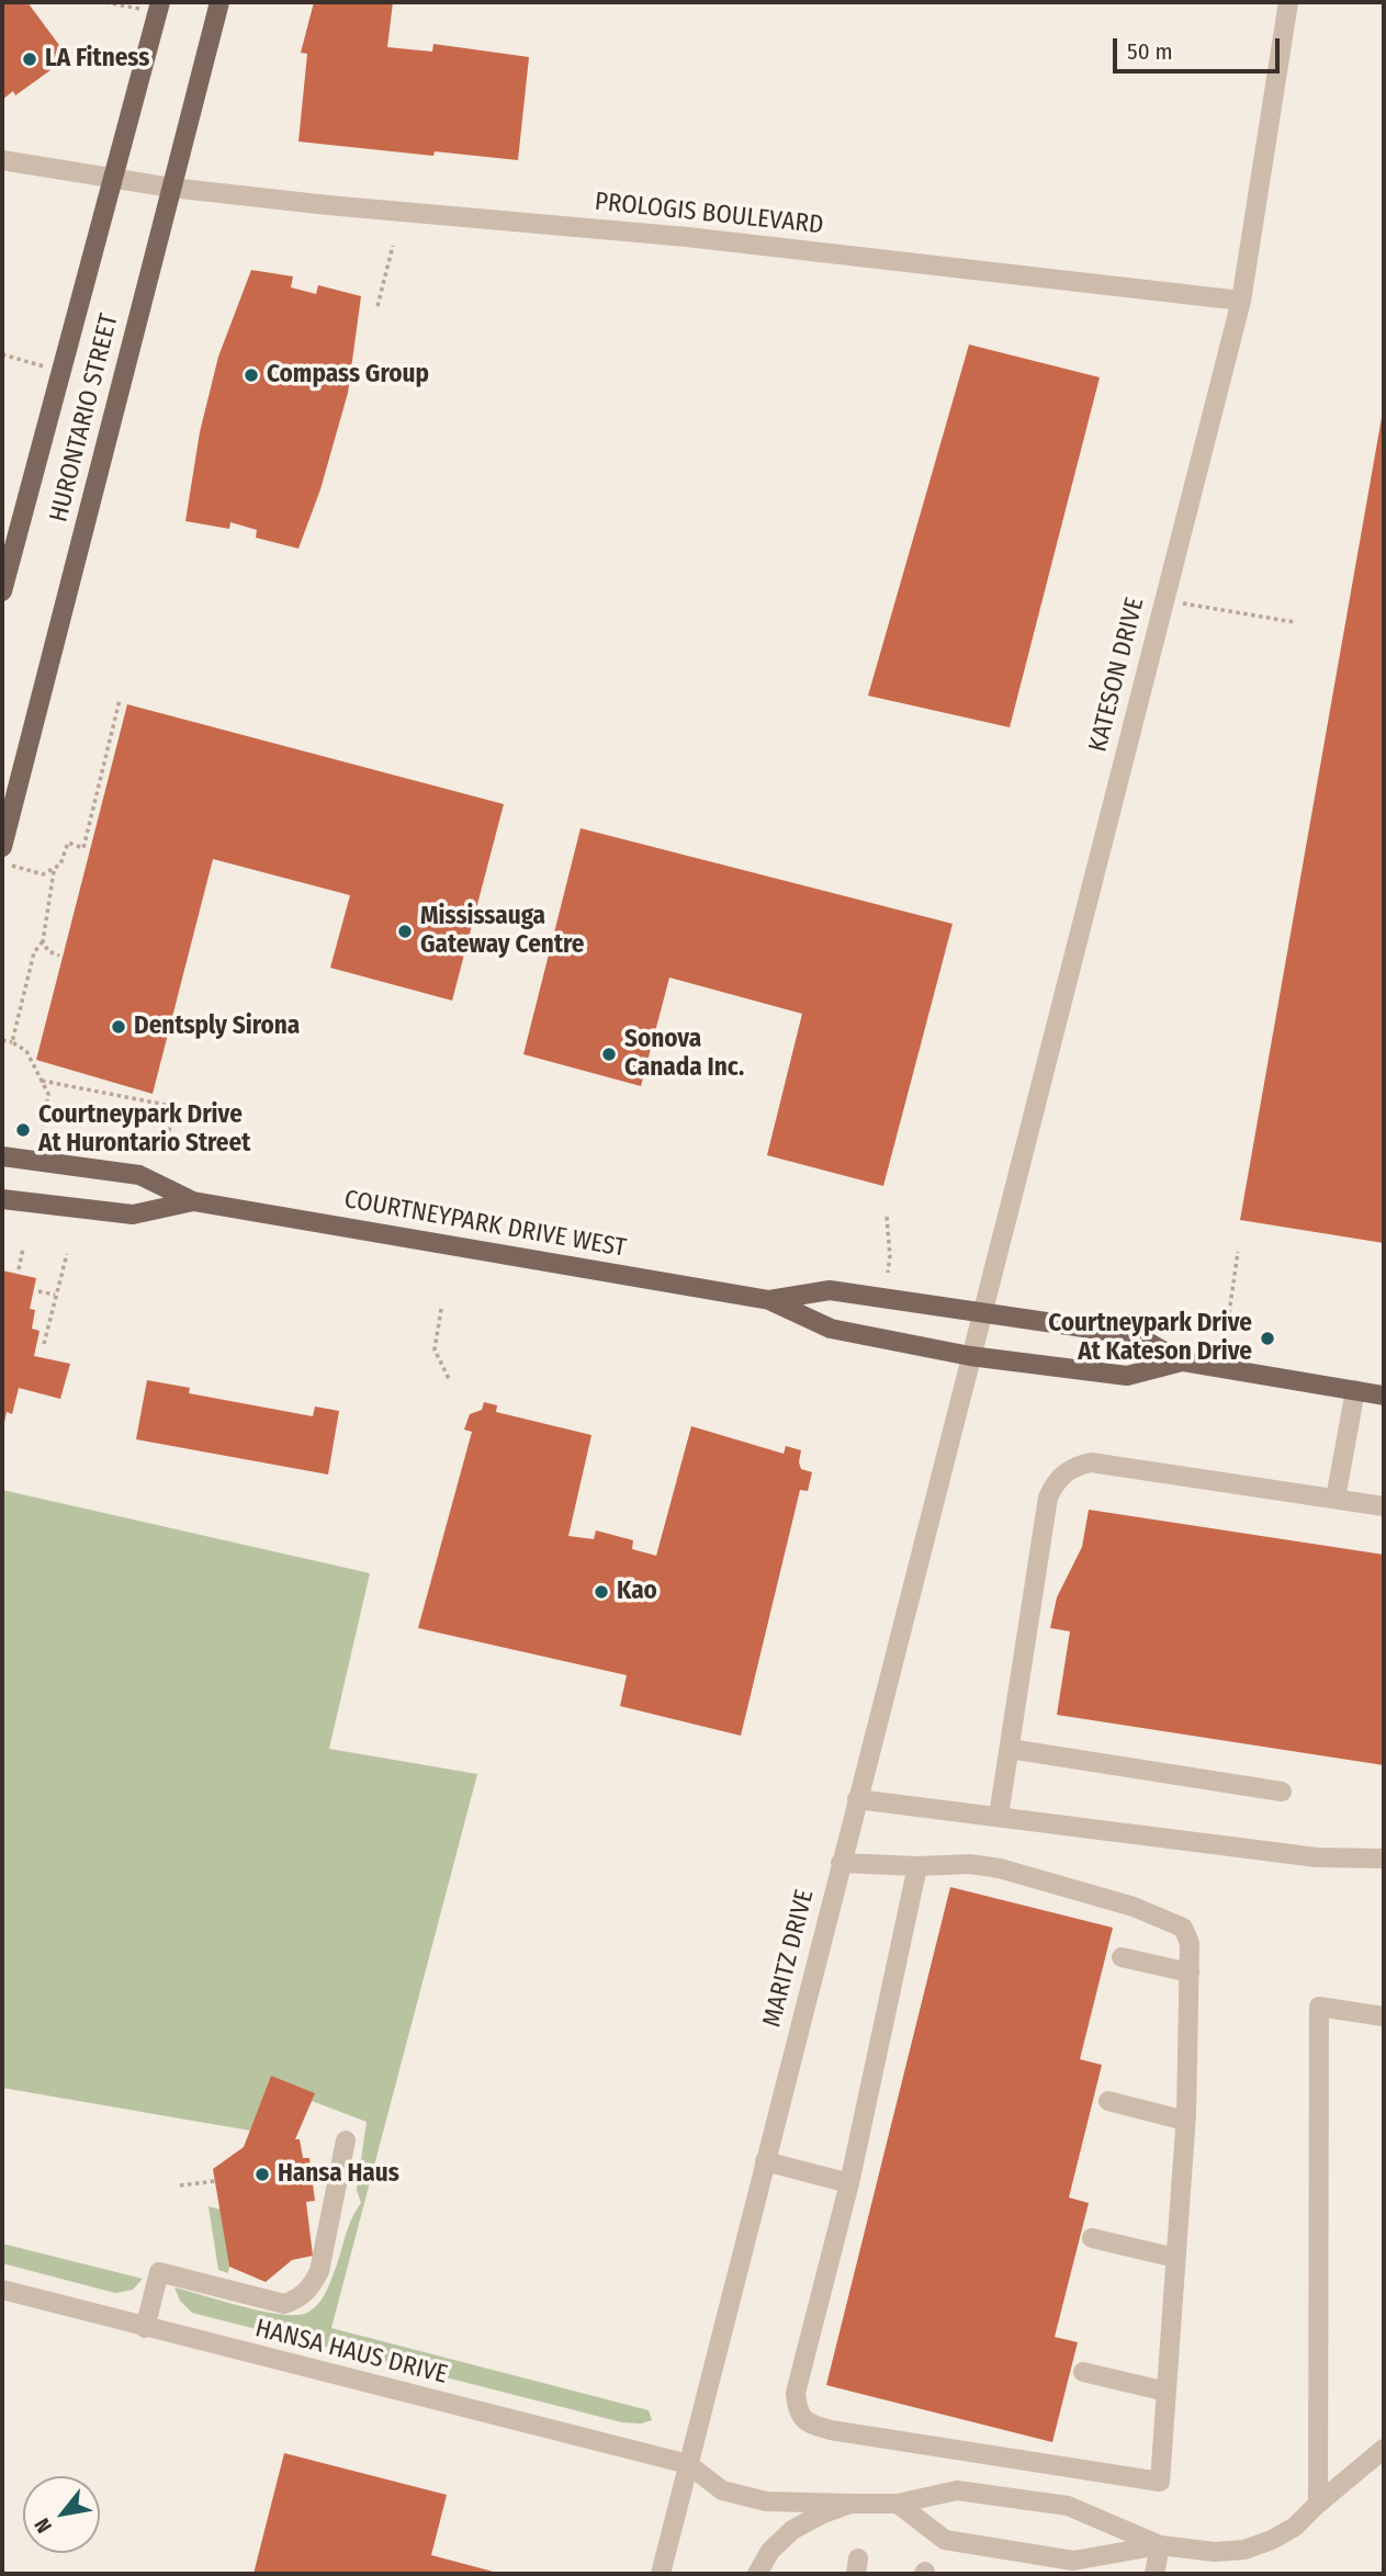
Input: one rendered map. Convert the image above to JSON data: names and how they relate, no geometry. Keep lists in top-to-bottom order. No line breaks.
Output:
{"streets":{"main road":["HURONTARIO STREET","COURTNEYPARK DRIVE WEST"],"street":["PROLOGIS BOULEVARD","KATESON DRIVE","MARITZ DRIVE","HANSA HAUS DRIVE"]},"crossings":[["PROLOGIS BOULEVARD","HURONTARIO STREET"],["PROLOGIS BOULEVARD","KATESON DRIVE"],["KATESON DRIVE","COURTNEYPARK DRIVE WEST"],["KATESON DRIVE","MARITZ DRIVE"],["COURTNEYPARK DRIVE WEST","MARITZ DRIVE"],["MARITZ DRIVE","HANSA HAUS DRIVE"]],"places":["LA Fitness","Compass Group","Mississauga Gateway Centre","Dentsply Sirona","Sonova Canada Inc.","Courtneypark Drive At Hurontario Street","Courtneypark Drive At Kateson Drive","Kao","Hansa Haus"],"scale_bar":"50 m","north":"bottom left"}
